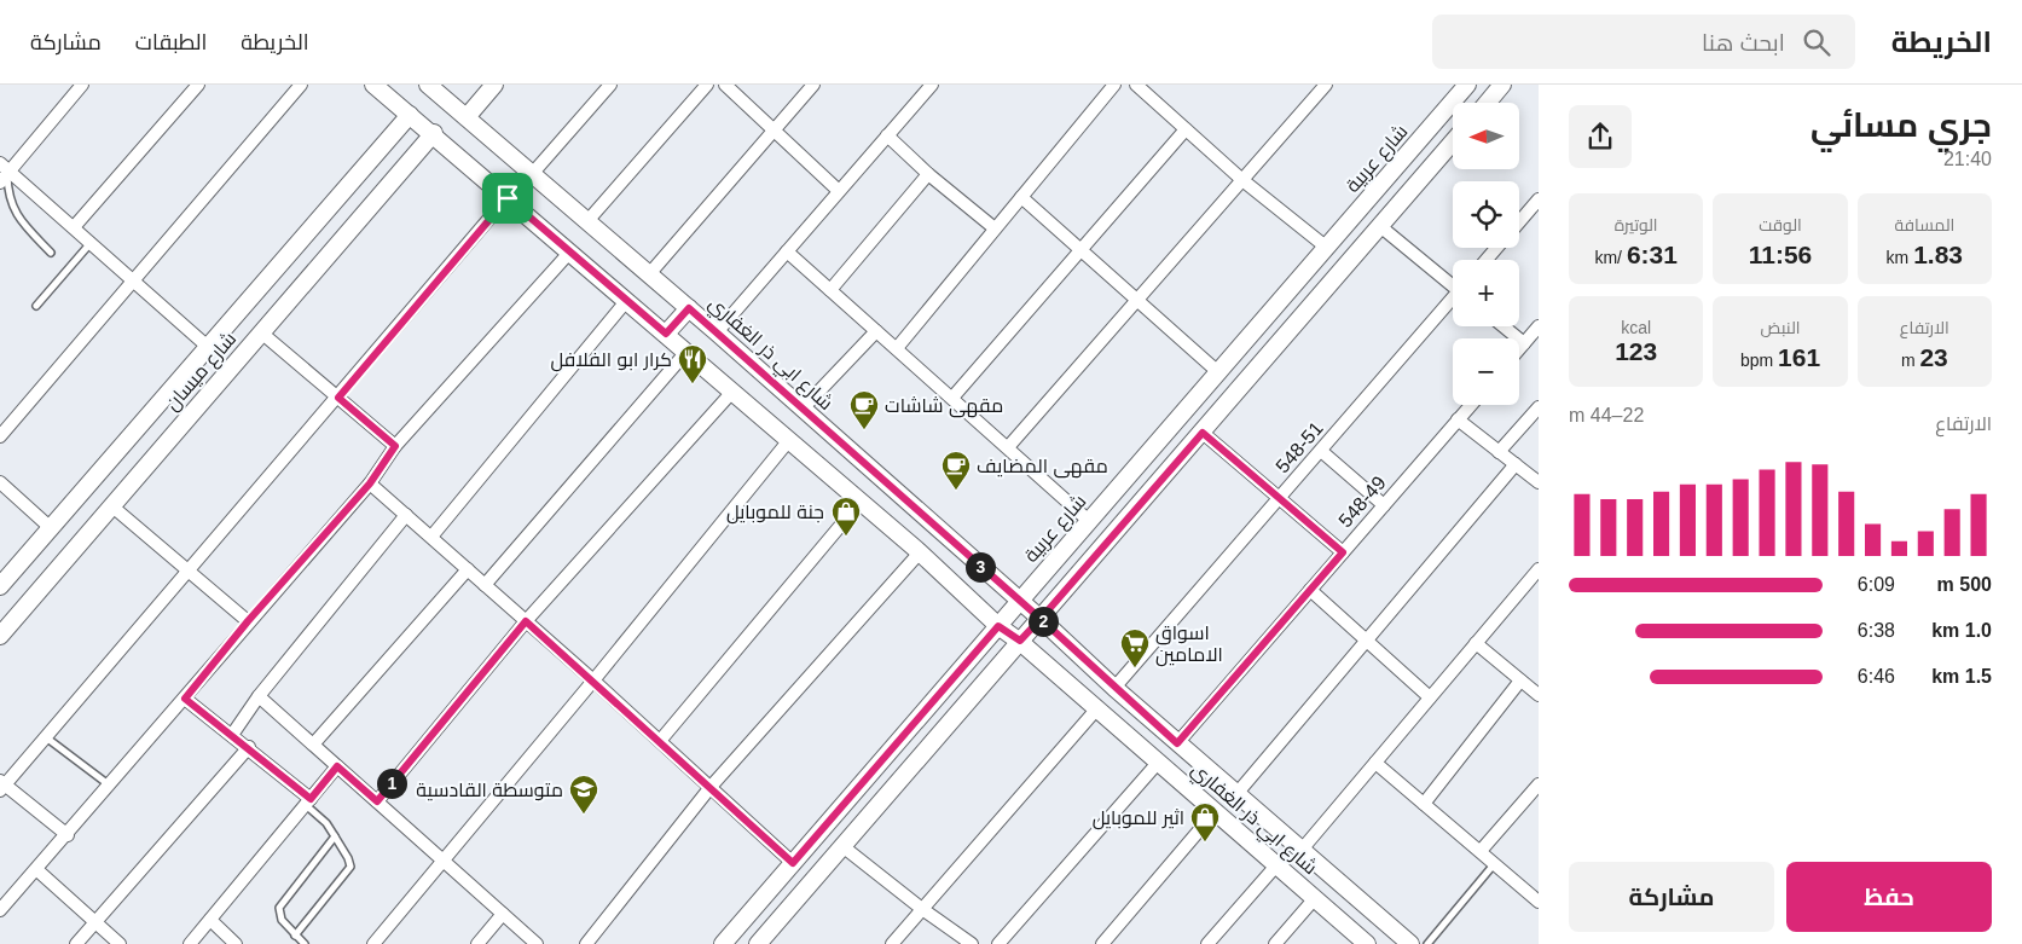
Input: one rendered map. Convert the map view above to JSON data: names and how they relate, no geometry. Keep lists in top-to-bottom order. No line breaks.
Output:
{"streets":{"main road":["شارع عربية","شارع ابي ذر الغفاري","شارع ميسان"],"street":["548-51","548-49"]},"crossings":[["شارع عربية","شارع ابي ذر الغفاري"],["شارع ابي ذر الغفاري","شارع ميسان"],["شارع ابي ذر الغفاري","548-51"],["شارع ابي ذر الغفاري","548-49"]],"places":{"restaurant":["كرار ابو الفلافل"],"cafe":["مقهى شاشات","مقهى المضايف"],"shop":["جنة للموبايل","اثير للموبايل"],"supermarket":["اسواق الامامين"],"school or university":["متوسطة القادسية"]},"north":"left","page":{"header":"الخريطة","search":"ابحث هنا","nav":["الخريطة","الطبقات","مشاركة"],"heading":["جري مسائي","21:40"],"map_buttons":["+","−"],"stats":[["المسافة","1.83 km"],["الوقت","11:56"],["الوتيرة","6:31 /km"],["الارتفاع","23 m"],["النبض","161 bpm"],["kcal","123"]],"chart":["الارتفاع","22–44 m"],"pins":["3","2","1"],"list":[{"name":"500 m","note":"6:09"},{"name":"1.0 km","note":"6:38"},{"name":"1.5 km","note":"6:46"}],"buttons":["حفظ","مشاركة"]}}
